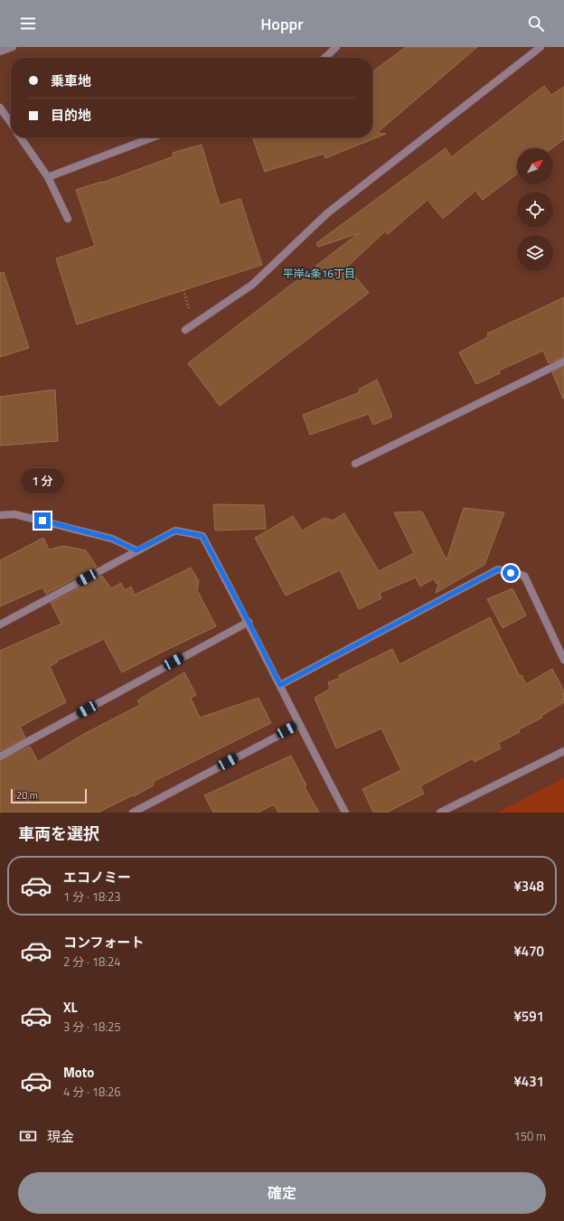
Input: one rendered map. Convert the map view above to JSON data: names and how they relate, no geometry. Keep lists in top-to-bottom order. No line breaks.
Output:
{"districts":["平岸4条16丁目"],"scale_bar":"20 m","north":"top right","page":{"header":"Hoppr","banner":["乗車地","目的地"],"bubble":"1 分","scale":"20 m","heading":"車両を選択","list":[{"name":"エコノミー","note":"1 分 · 18:23","value":"¥348"},{"name":"コンフォート","note":"2 分 · 18:24","value":"¥470"},{"name":"XL","note":"3 分 · 18:25","value":"¥591"},{"name":"Moto","note":"4 分 · 18:26","value":"¥431"}],"pay":["現金","150 m"],"buttons":"確定"}}
